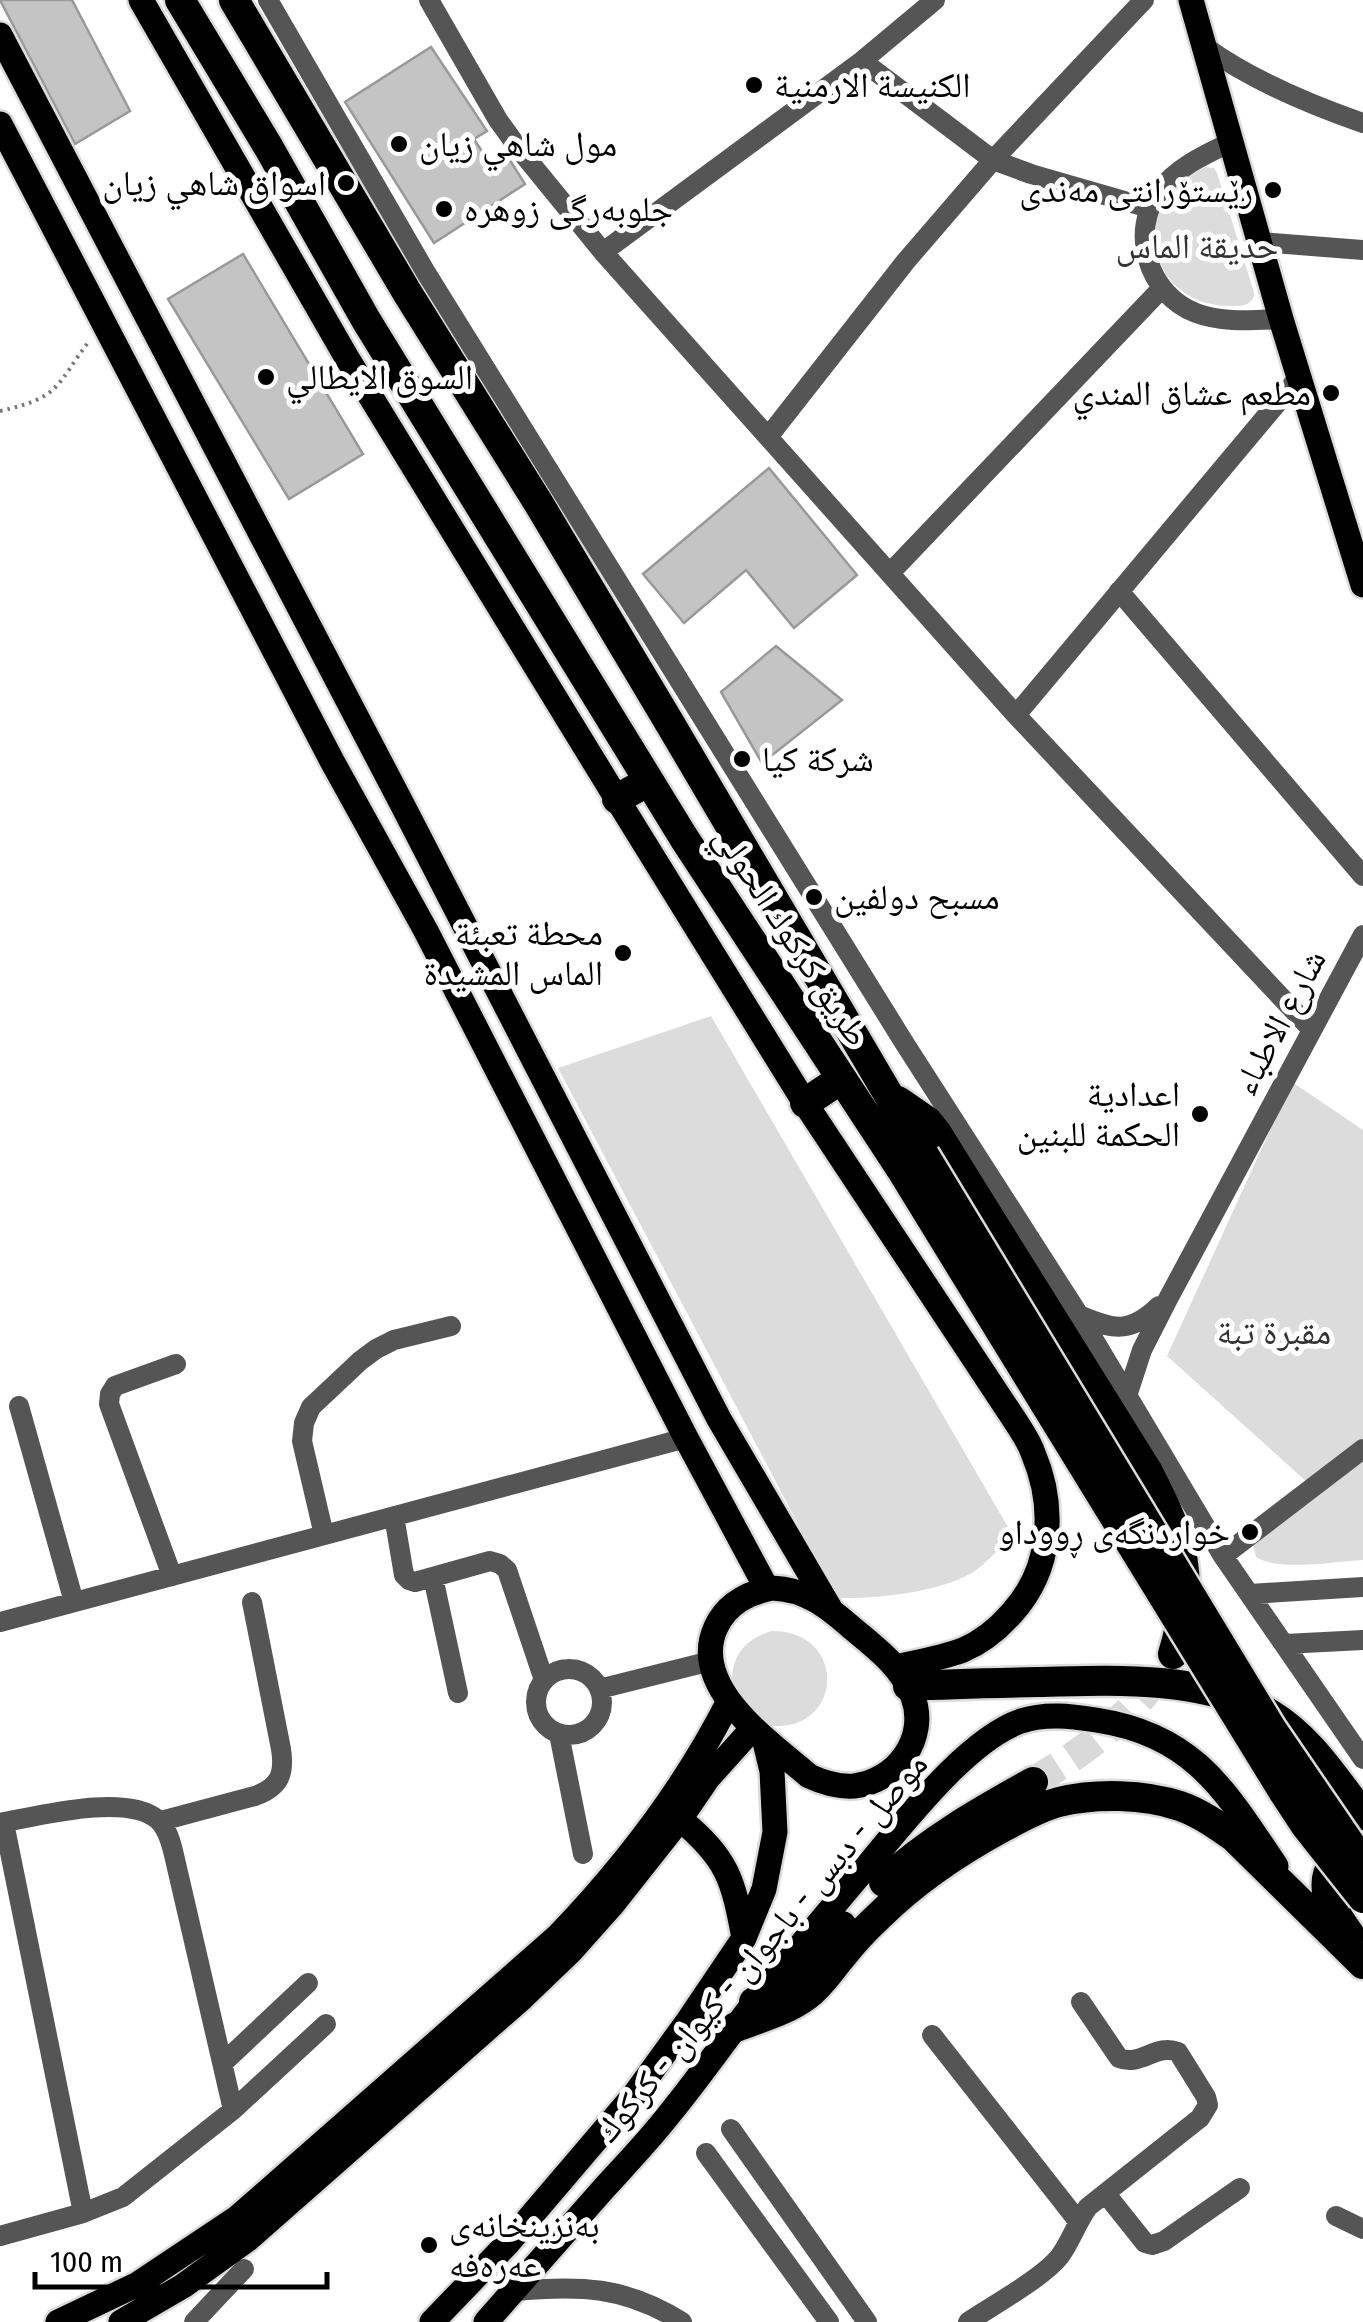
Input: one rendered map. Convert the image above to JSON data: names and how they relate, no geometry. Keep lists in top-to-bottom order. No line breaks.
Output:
{"streets":{"highway":["طريق كركوك الحولي"],"main road":["موصل - دبس - باجوان - كيوان - كركوك"],"street":["شارع الاطباء"]},"parks":["حديقة الماس","مقبرة تبة"],"places":["الكنيسة الارمنية","مول شاهي زيان","اسواق شاهي زيان","رێستۆرانتی مەندی","جلوبەرگی زوهرە","السوق الايطالي","مطعم عشاق المندي","شركة كيا","مسبح دولفين","محطة تعبئة الماس المشيدة","اعدادية الحكمة للبنين","خواردنگەی ڕووداو","بەنزینخانەی عەرەفە"],"scale_bar":"100 m"}
